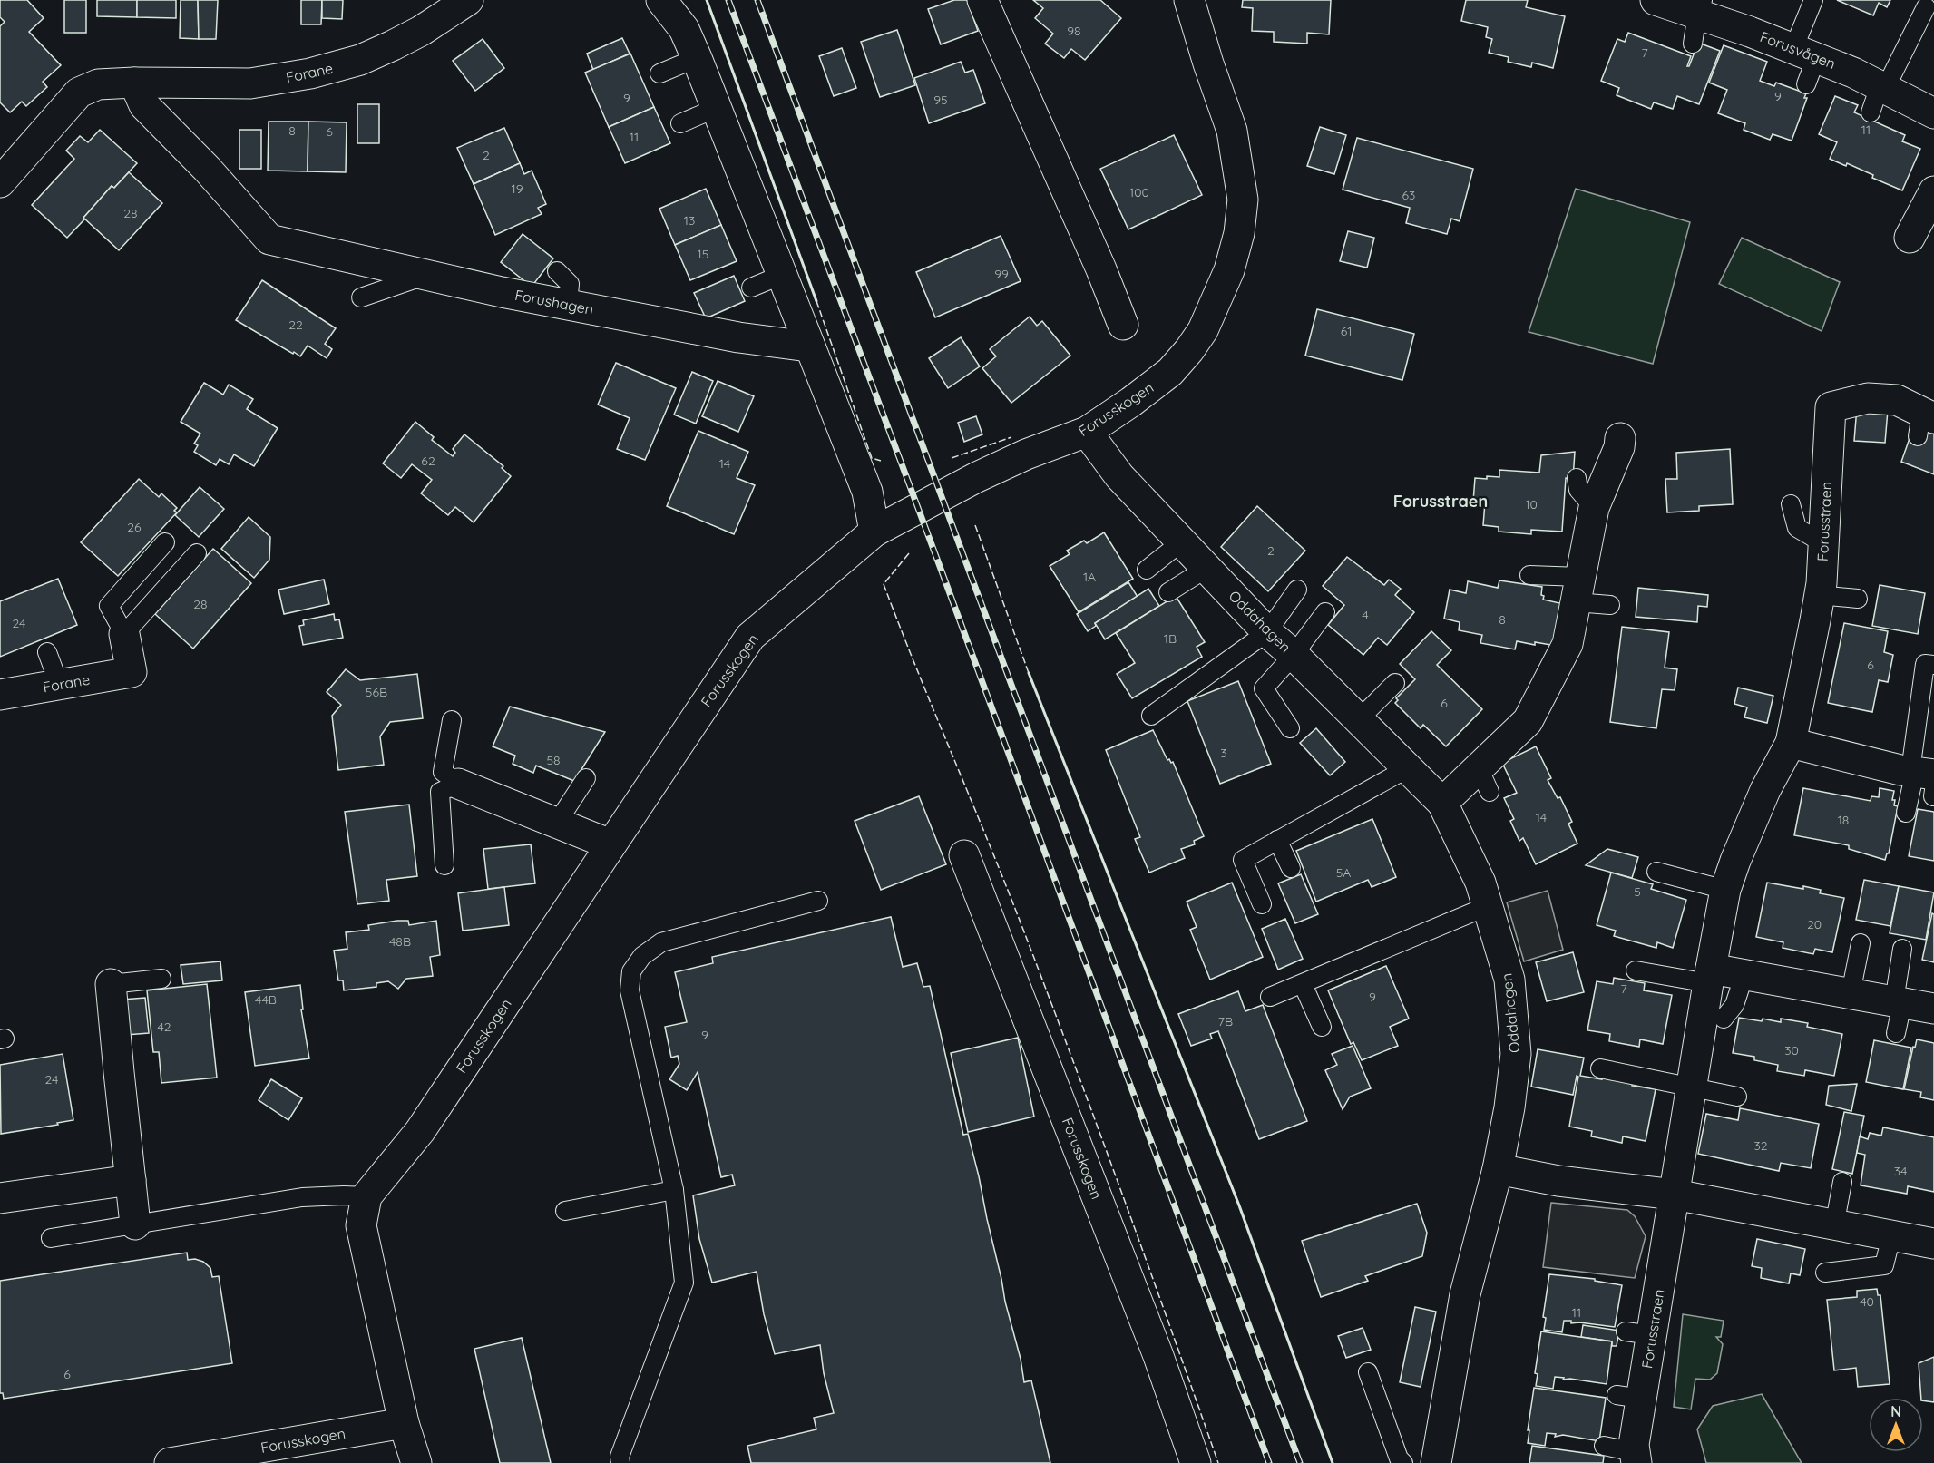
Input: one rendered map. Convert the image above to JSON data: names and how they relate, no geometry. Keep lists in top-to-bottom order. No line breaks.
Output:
{"streets":{"street":["Forusvågen","Forane","Forushagen","Forusskogen","Forusstraen","Oddahagen"]},"crossings":[["Forane","Forushagen"],["Forusskogen","Oddahagen"]],"districts":["Forusstraen"],"house_numbers":["98","7","9","9","95","11","8","6","11","2","19","100","63","28","13","15","99","22","61","62","14","10","26","2","1A","28","4","8","24","1B","6","56B","6","3","58","14","18","5A","5","20","48B","7","9","44B","7B","42","9","30","24","32","34","40","11","6"],"north":"top"}
